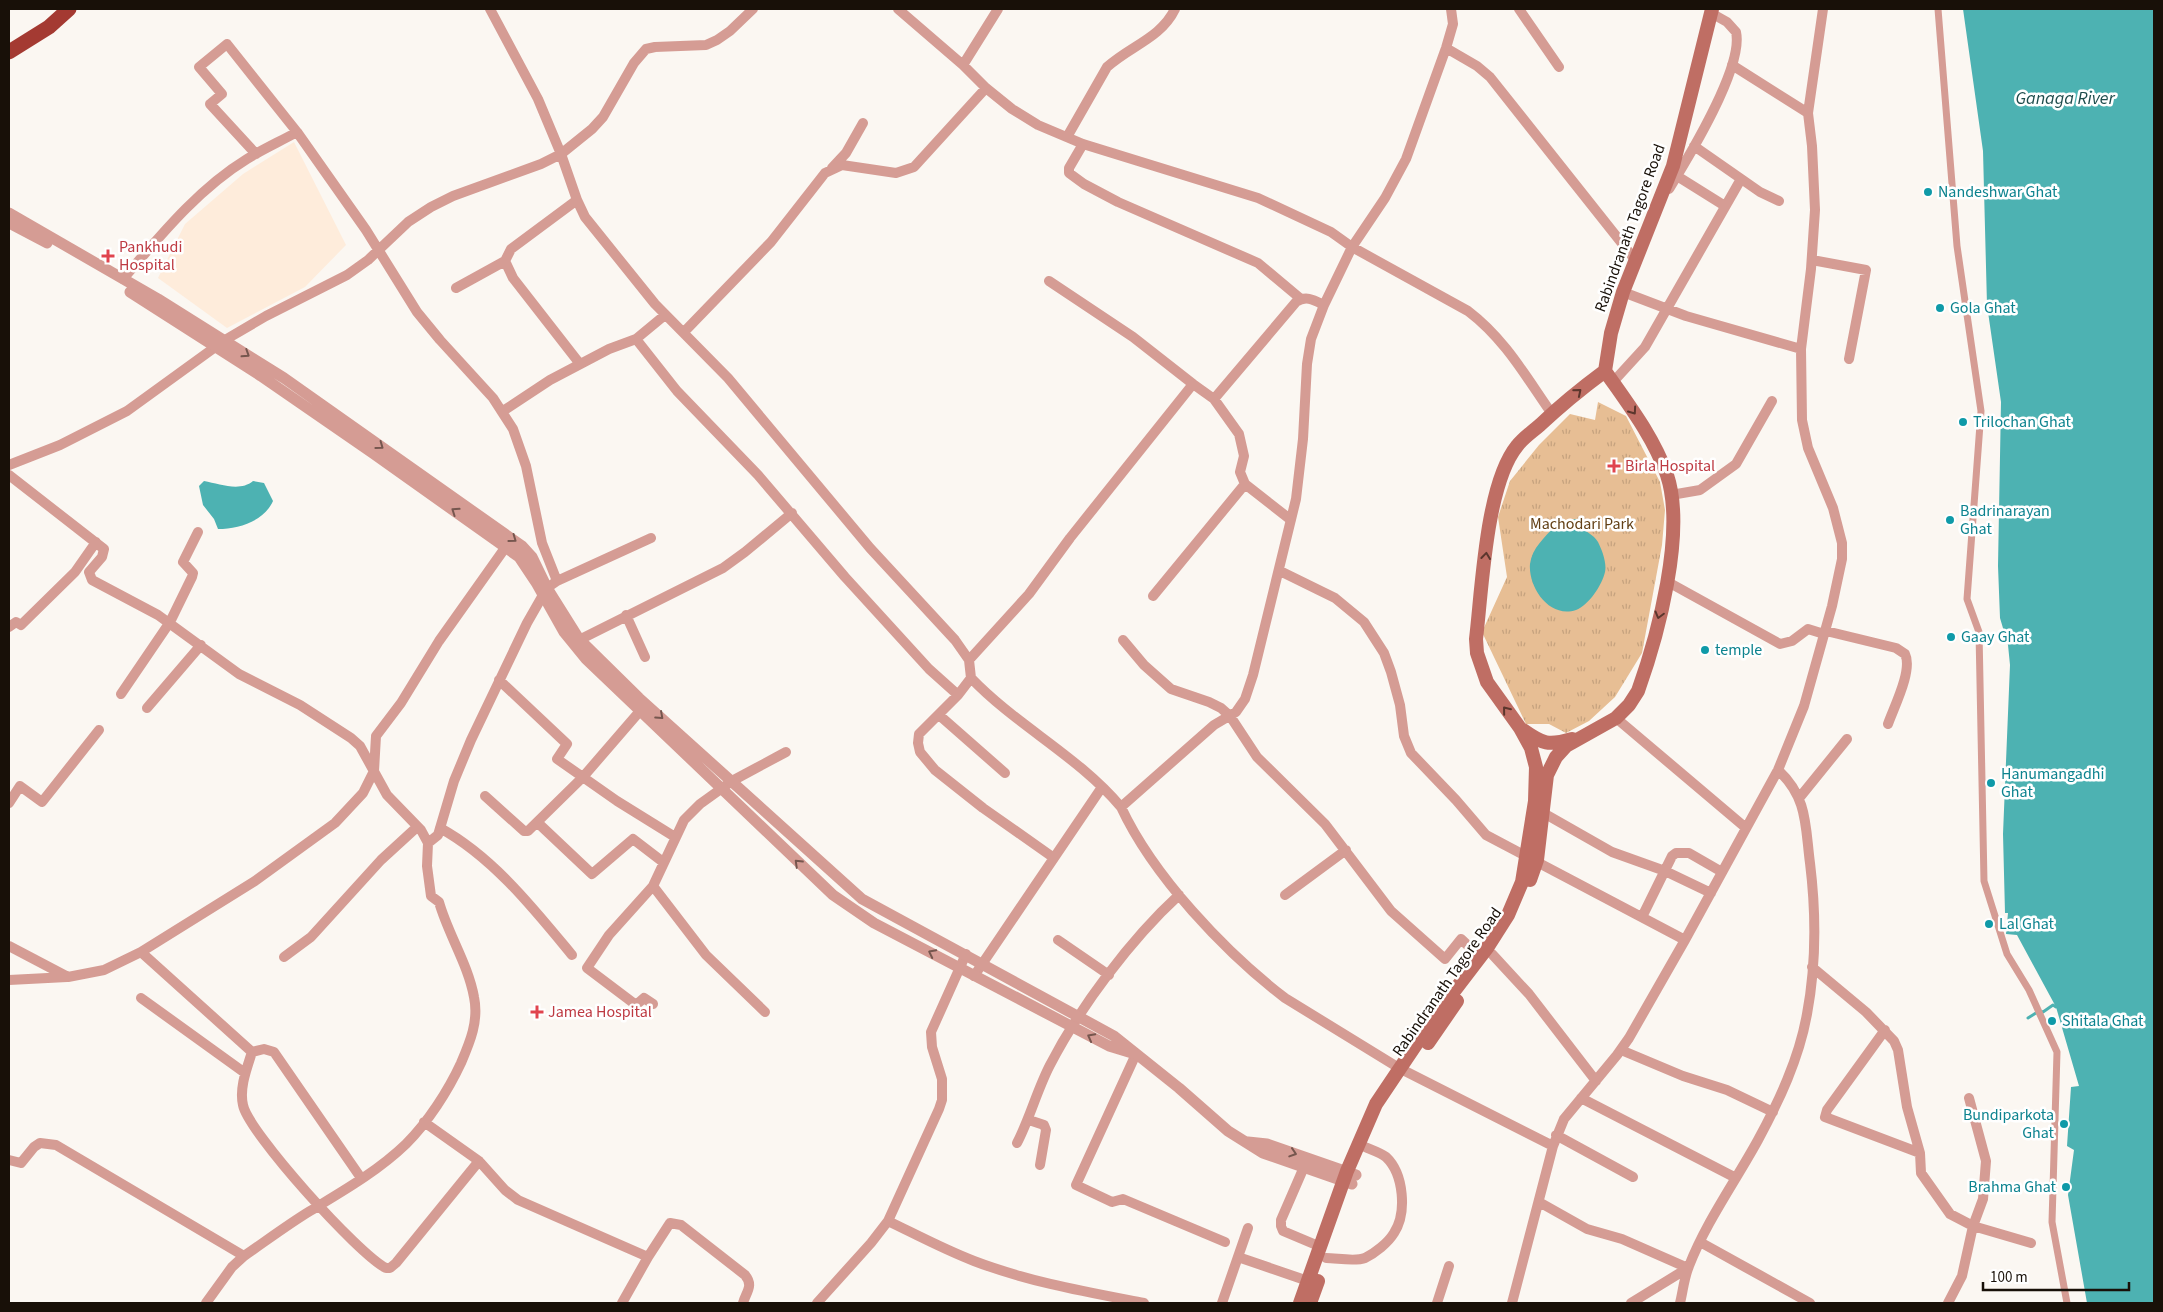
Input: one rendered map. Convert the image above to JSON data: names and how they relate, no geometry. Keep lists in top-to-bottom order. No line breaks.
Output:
{"streets":{"main road":["Rabindranath Tagore Road"]},"water":["Ganaga River"],"parks":["Machodari Park"],"places":{"other":["Nandeshwar Ghat","Gola Ghat","Trilochan Ghat","Badrinarayan Ghat","Gaay Ghat","temple","Hanumangadhi Ghat","Lal Ghat","Shitala Ghat","Bundiparkota Ghat","Brahma Ghat"],"health":["Pankhudi Hospital","Birla Hospital","Jamea Hospital"]},"scale_bar":"100 m"}
